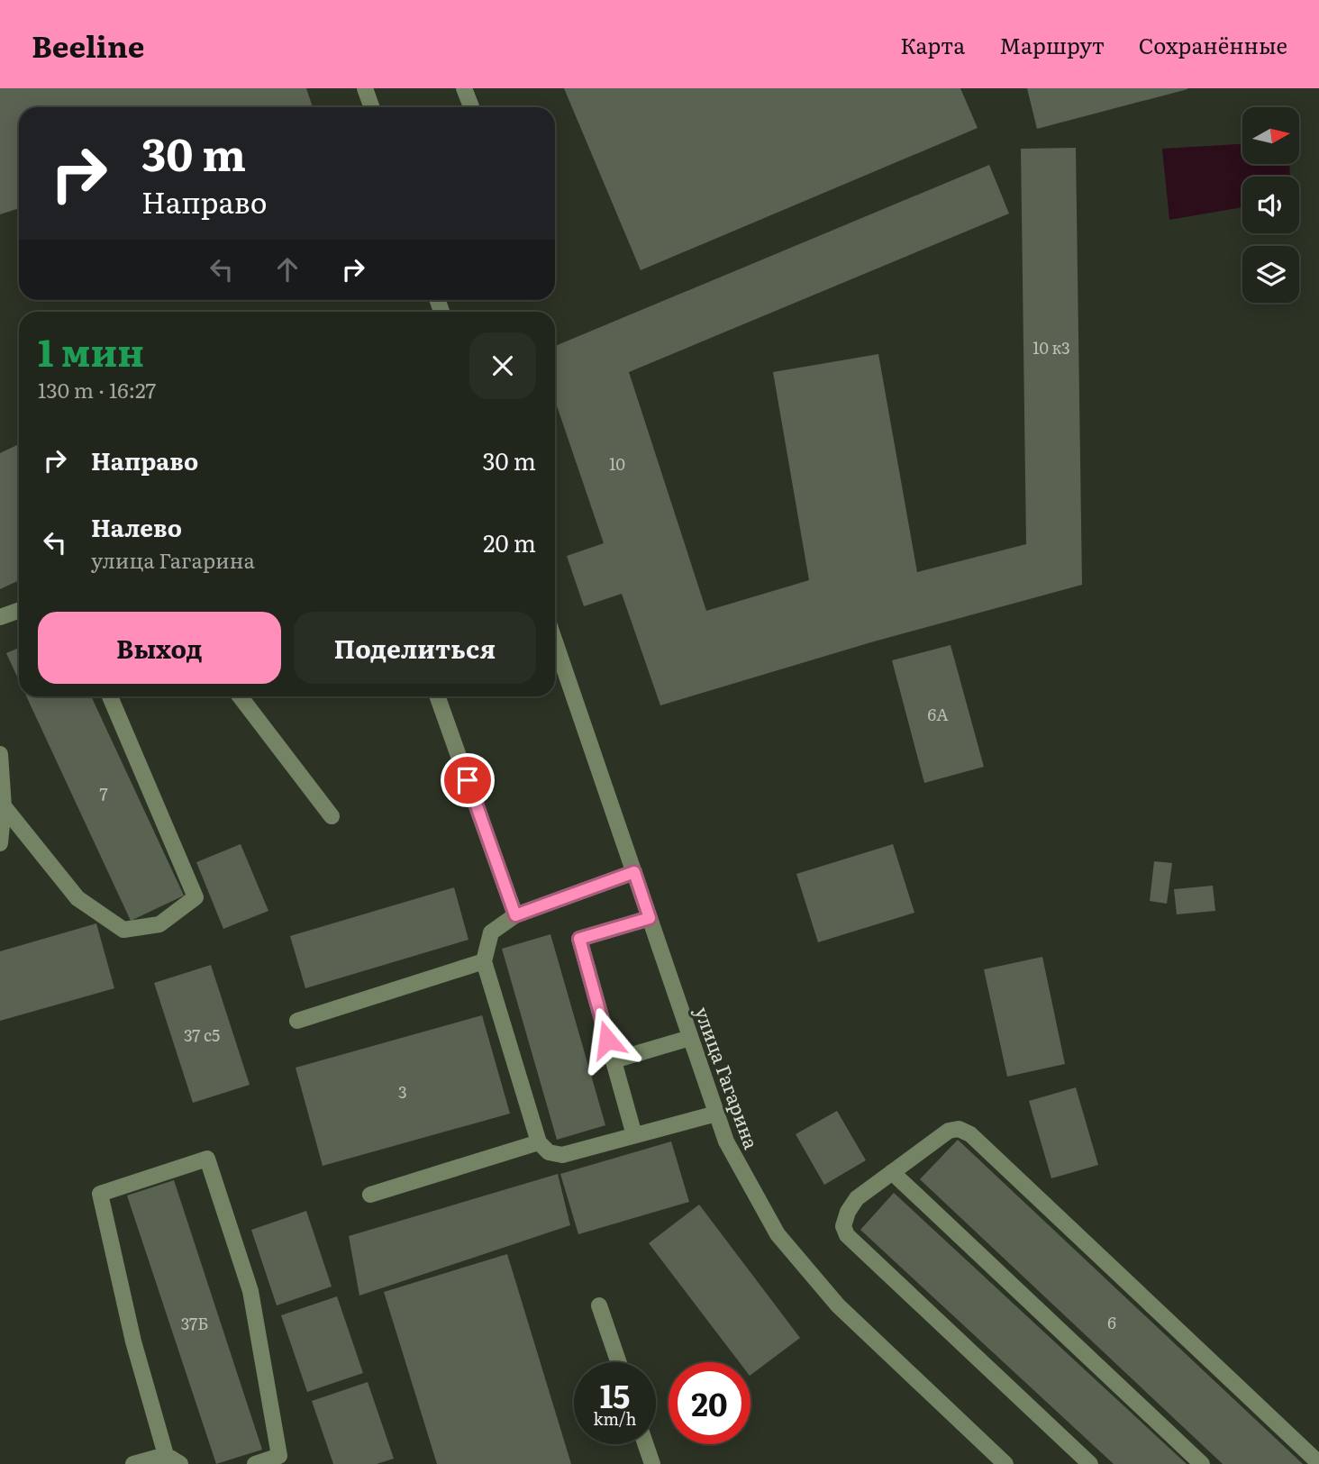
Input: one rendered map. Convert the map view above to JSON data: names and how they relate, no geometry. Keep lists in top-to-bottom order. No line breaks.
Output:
{"streets":{"street":["улица Гагарина"]},"house_numbers":["10 к3","10","6А","7","37 c5","3","6","37Б"],"north":"right","page":{"header":"Beeline","nav":["Карта","Маршрут","Сохранённые"],"turn":["30 m","Направо"],"heading":["1 мин","130 m · 16:27"],"list":[{"name":"Направо","value":"30 m"},{"name":"Налево","note":"улица Гагарина","value":"20 m"}],"buttons":["Выход","Поделиться"],"speed":"15 km/h","limit":"20"}}
